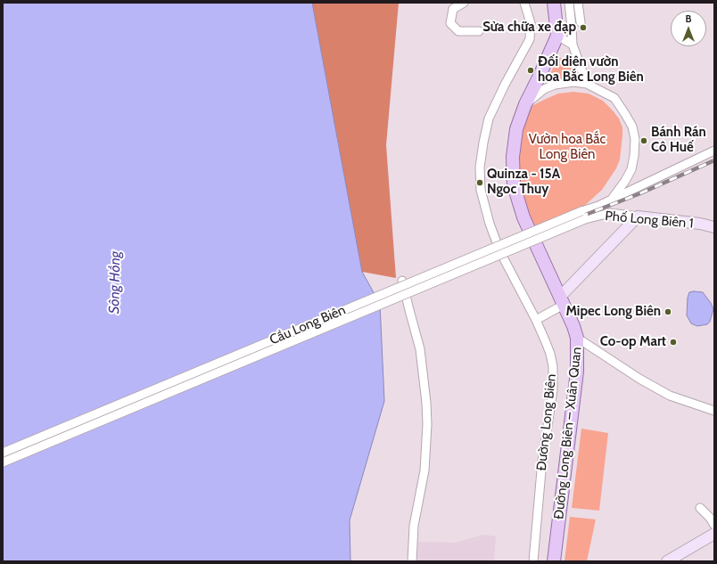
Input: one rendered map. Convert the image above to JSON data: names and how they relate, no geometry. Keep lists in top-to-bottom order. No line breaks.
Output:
{"streets":{"main road":["Phố Long Biên 1","Đường Long Biên – Xuân Quan"],"street":["Cầu Long Biên","Đường Long Biên"]},"crossings":[["Phố Long Biên 1","Cầu Long Biên"]],"water":["Sông Hồng"],"parks":["Vườn hoa Bắc Long Biên"],"places":["Sửa chữa xe đạp","Đối diện vườn hoa Bắc Long Biên","Bánh Rán Cô Huế","Quinza - 15A Ngoc Thuy","Mipec Long Biên","Co-op Mart"],"north":"top"}
